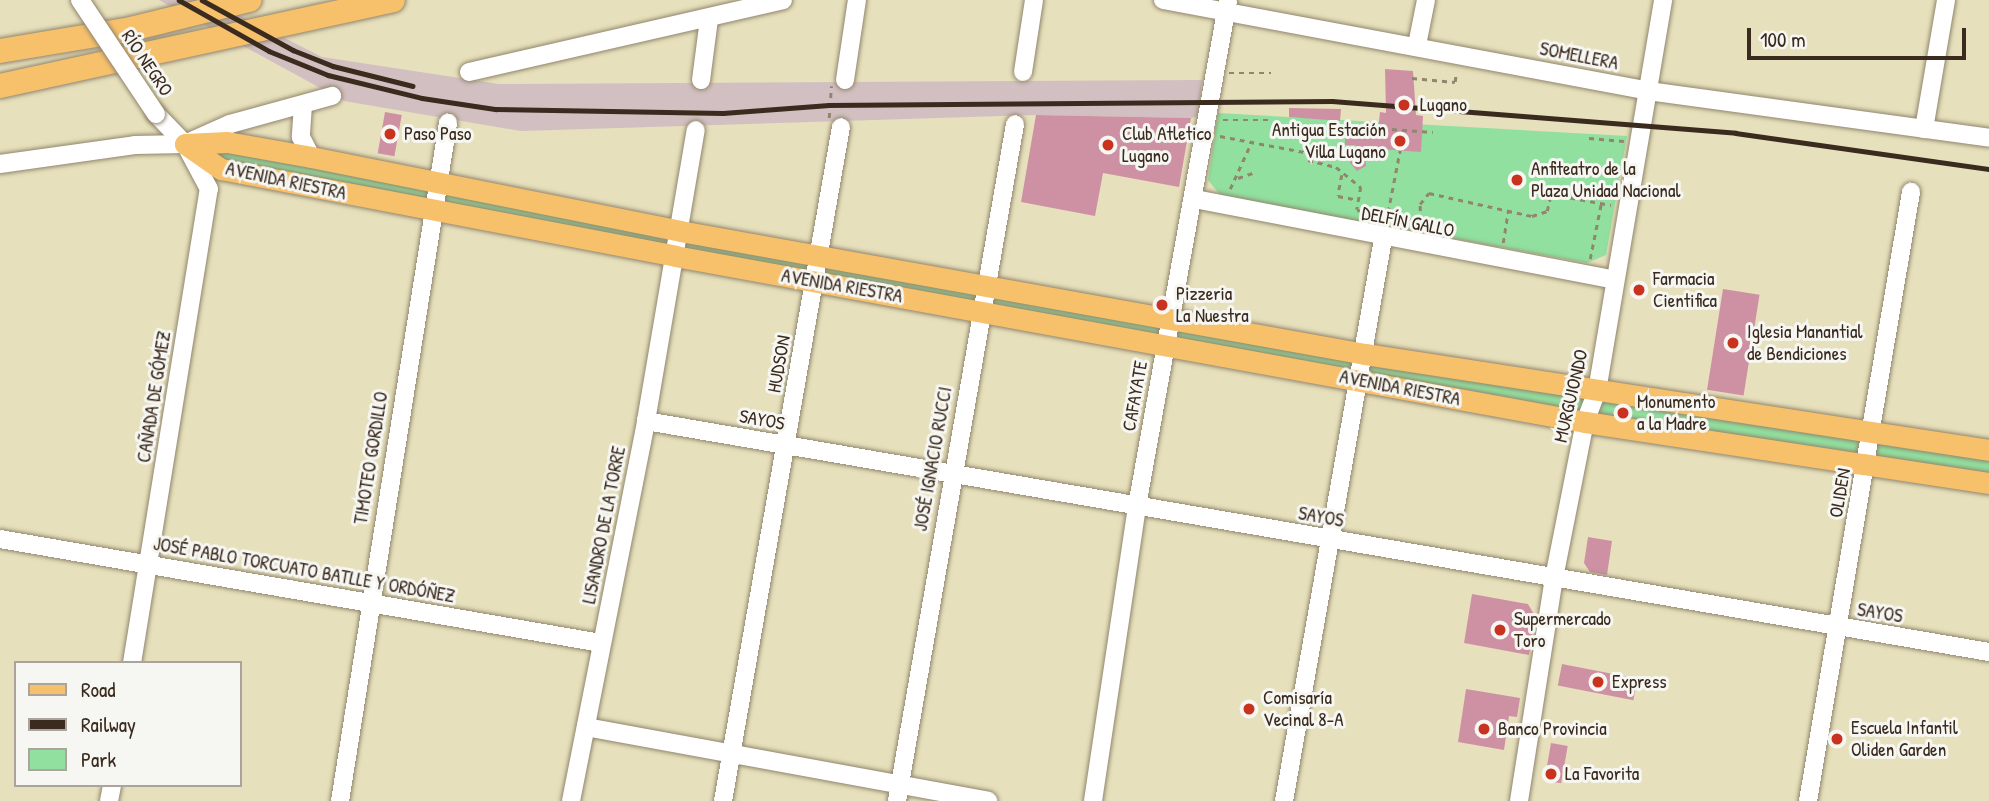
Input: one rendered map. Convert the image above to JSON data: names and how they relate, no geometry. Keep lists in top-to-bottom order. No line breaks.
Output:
{"streets":{"main road":["AVENIDA RIESTRA"],"street":["SOMELLERA","RÍO NEGRO","DELFÍN GALLO","HUDSON","CAFAYATE","MURGUIONDO","CAÑADA DE GÓMEZ","SAYOS","TIMOTEO GORDILLO","JOSÉ IGNACIO RUCCI","OLIDEN","LISANDRO DE LA TORRE","JOSÉ PABLO TORCUATO BATLLE Y ORDÓÑEZ"]},"crossings":[["SOMELLERA","CAFAYATE"],["SOMELLERA","MURGUIONDO"],["RÍO NEGRO","AVENIDA RIESTRA"],["RÍO NEGRO","CAÑADA DE GÓMEZ"],["AVENIDA RIESTRA","HUDSON"],["AVENIDA RIESTRA","CAFAYATE"],["AVENIDA RIESTRA","MURGUIONDO"],["AVENIDA RIESTRA","CAÑADA DE GÓMEZ"],["AVENIDA RIESTRA","TIMOTEO GORDILLO"],["AVENIDA RIESTRA","JOSÉ IGNACIO RUCCI"],["AVENIDA RIESTRA","OLIDEN"],["AVENIDA RIESTRA","LISANDRO DE LA TORRE"],["DELFÍN GALLO","CAFAYATE"],["DELFÍN GALLO","MURGUIONDO"],["HUDSON","SAYOS"],["CAFAYATE","SAYOS"],["MURGUIONDO","SAYOS"],["CAÑADA DE GÓMEZ","JOSÉ PABLO TORCUATO BATLLE Y ORDÓÑEZ"],["SAYOS","JOSÉ IGNACIO RUCCI"],["SAYOS","OLIDEN"],["SAYOS","LISANDRO DE LA TORRE"],["TIMOTEO GORDILLO","JOSÉ PABLO TORCUATO BATLLE Y ORDÓÑEZ"],["LISANDRO DE LA TORRE","JOSÉ PABLO TORCUATO BATLLE Y ORDÓÑEZ"]],"places":["Lugano","Paso Paso","Antigua Estación Villa Lugano","Club Atletico Lugano","Anfiteatro de la Plaza Unidad Nacional","Farmacia Cientifica","Pizzeria La Nuestra","Iglesia Manantial de Bendiciones","Monumento a la Madre","Supermercado Toro","Express","Comisaría Vecinal 8-A","Banco Provincia","Escuela Infantil Oliden Garden","La Favorita"],"legend":["Road","Railway","Park"],"scale_bar":"100 m"}
